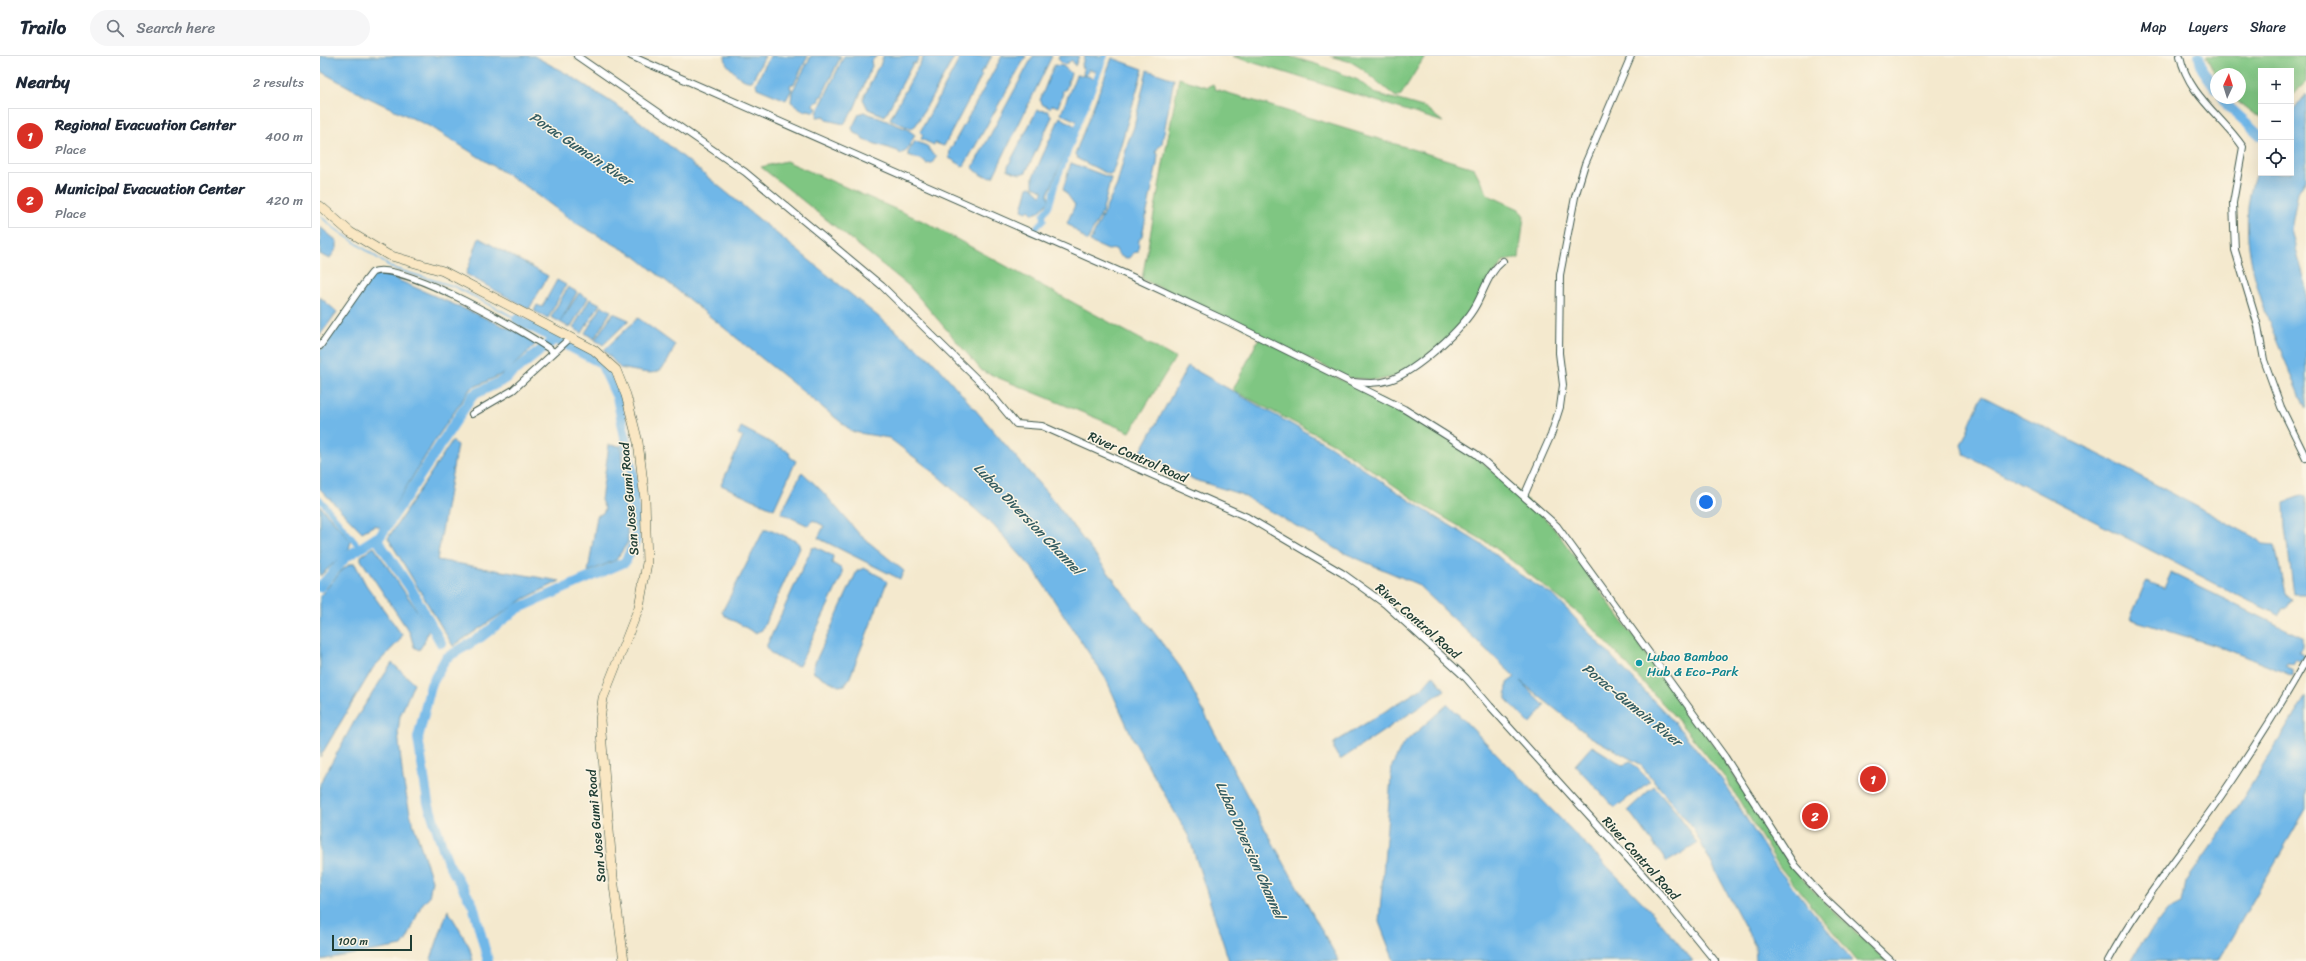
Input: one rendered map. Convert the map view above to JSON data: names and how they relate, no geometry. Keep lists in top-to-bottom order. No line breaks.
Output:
{"streets":{"street":["River Control Road","San Jose Gumi Road"]},"water":["Porac Gumain River","Lubao Diversion Channel","Porac-Gumain River"],"places":["Lubao Bamboo Hub & Eco-Park"],"scale_bar":"100 m","north":"top","page":{"header":"Trailo","search":"Search here","nav":["Map","Layers","Share"],"heading":["Nearby","2 results"],"map_buttons":["+","−"],"list":[{"mark":"1","name":"Regional Evacuation Center","note":"Place","value":"400 m"},{"mark":"2","name":"Municipal Evacuation Center","note":"Place","value":"420 m"}],"pins":["1","2"],"scale":"100 m"}}
